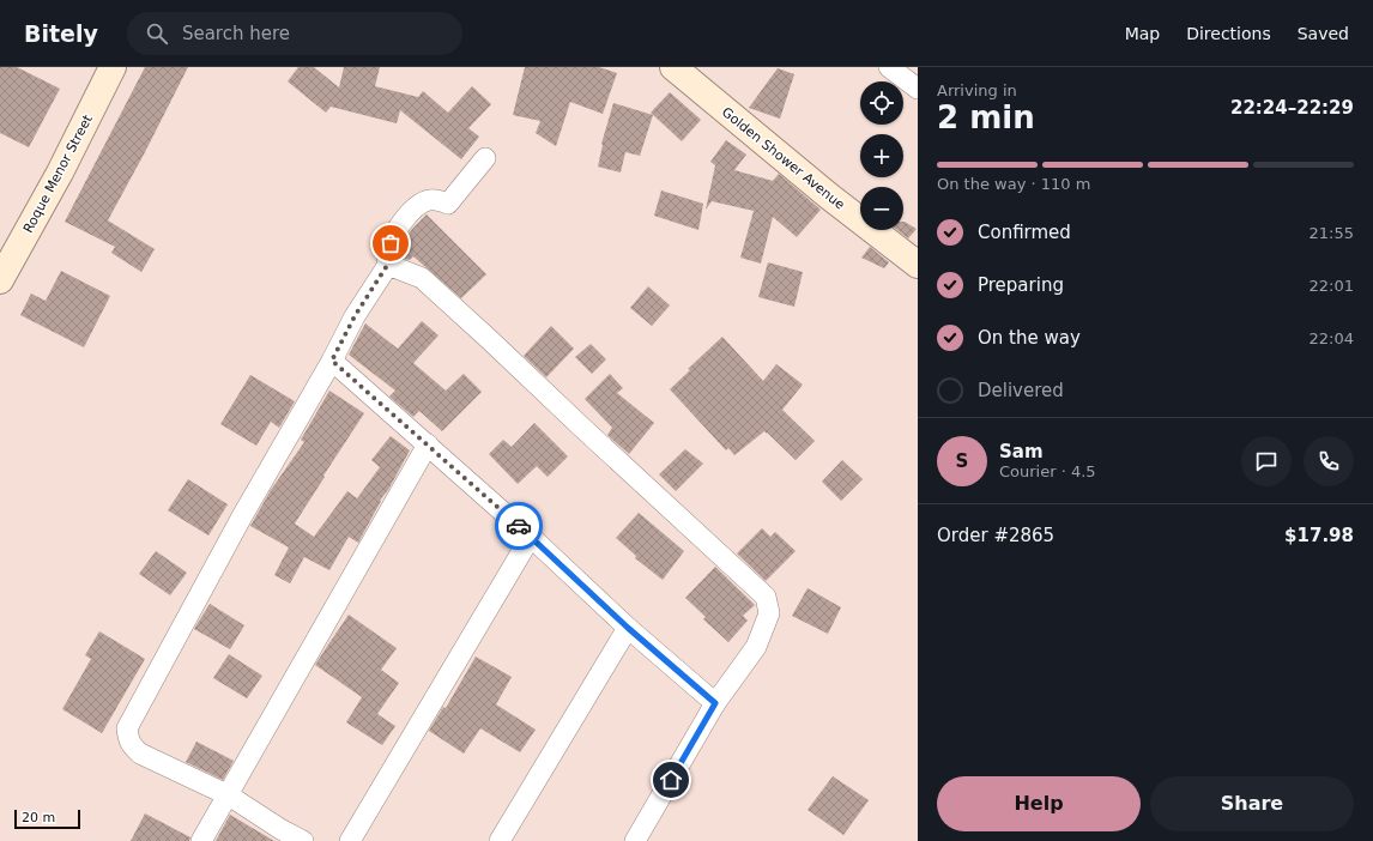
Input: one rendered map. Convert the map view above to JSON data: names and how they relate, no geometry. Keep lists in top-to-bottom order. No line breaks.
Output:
{"streets":{"street":["Golden Shower Avenue","Roque Menor Street"]},"scale_bar":"20 m","page":{"header":"Bitely","search":"Search here","nav":["Map","Directions","Saved"],"heading":["2 min","Arriving in","22:24–22:29"],"panel":["Sam","Courier · 4.5","Order #2865","$17.98"],"map_buttons":["+","−"],"bar":"On the way · 110 m","list":[["Confirmed","21:55"],["Preparing","22:01"],["On the way","22:04"],"Delivered"],"round":"S","buttons":["Help","Share"],"scale":"20 m"}}
